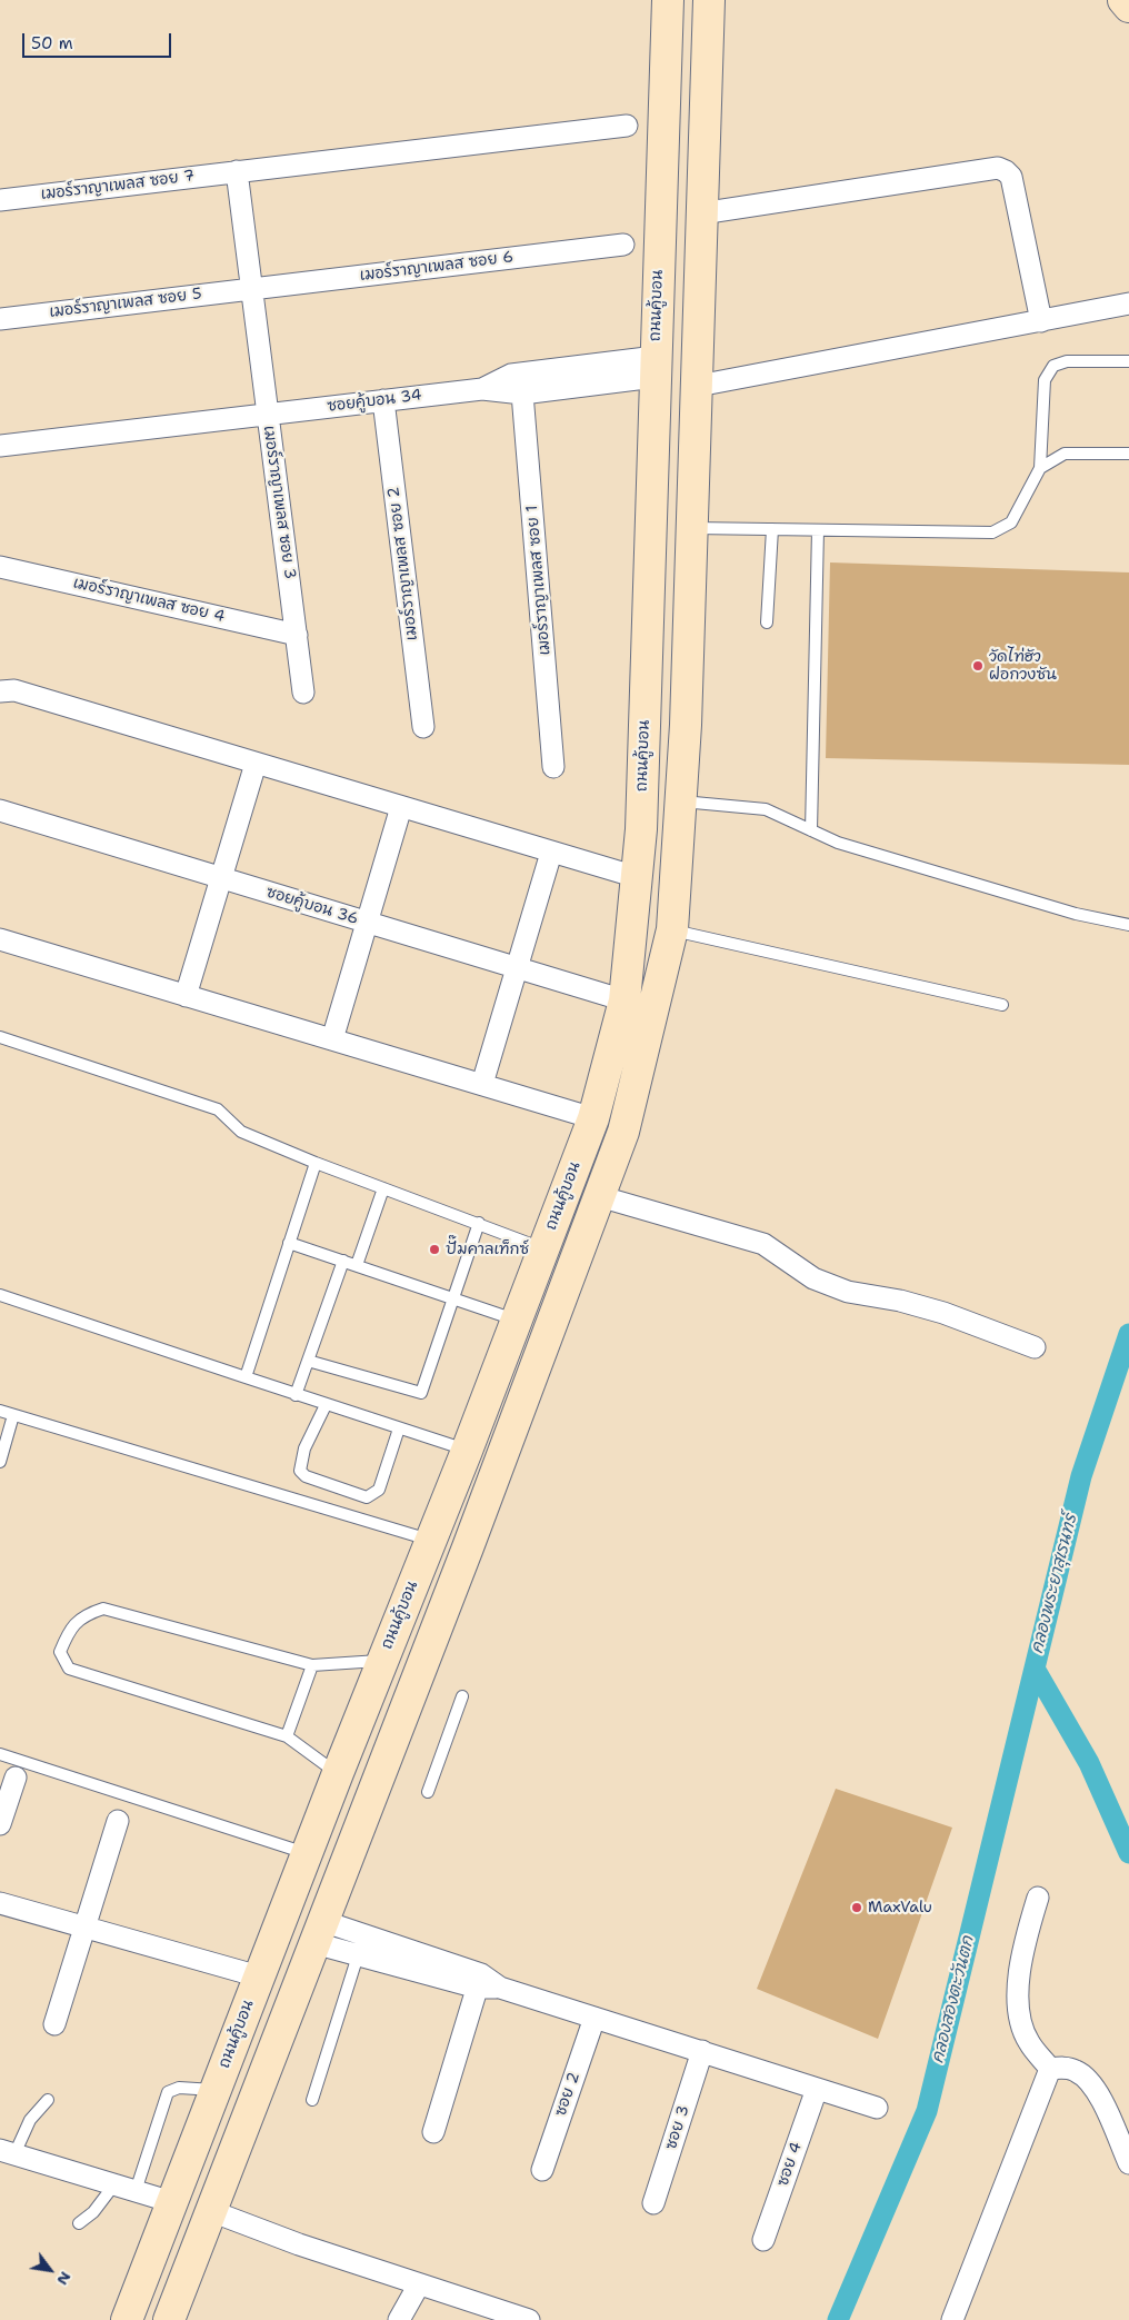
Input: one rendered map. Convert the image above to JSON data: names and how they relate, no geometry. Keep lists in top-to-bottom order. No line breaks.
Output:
{"streets":{"main road":["ถนนคู้บอน"],"street":["เมอร์ราญาเพลส ซอย 7","เมอร์ราญาเพลส ซอย 6","เมอร์ราญาเพลส ซอย 5","ซอยคู้บอน 34","เมอร์ราญาเพลส ซอย 3","เมอร์ราญาเพลส ซอย 2","เมอร์ราญาเพลส ซอย 1","เมอร์ราญาเพลส ซอย 4","ซอยคู้บอน 36","ซอย 2","ซอย 3","ซอย 4"]},"crossings":[["เมอร์ราญาเพลส ซอย 6","เมอร์ราญาเพลส ซอย 5"],["ถนนคู้บอน","ซอยคู้บอน 34"],["ถนนคู้บอน","ซอยคู้บอน 36"],["ซอยคู้บอน 34","เมอร์ราญาเพลส ซอย 3"],["ซอยคู้บอน 34","เมอร์ราญาเพลส ซอย 2"],["ซอยคู้บอน 34","เมอร์ราญาเพลส ซอย 1"],["เมอร์ราญาเพลส ซอย 3","เมอร์ราญาเพลส ซอย 4"]],"water":["คลองพระยาสุเรนทร์","คลองสองตะวันตก"],"places":["วัดไท่ฮัว ฝอกวงซัน","ปั๊มคาลเท็กซ์","MaxValu"],"scale_bar":"50 m","north":"bottom right"}
